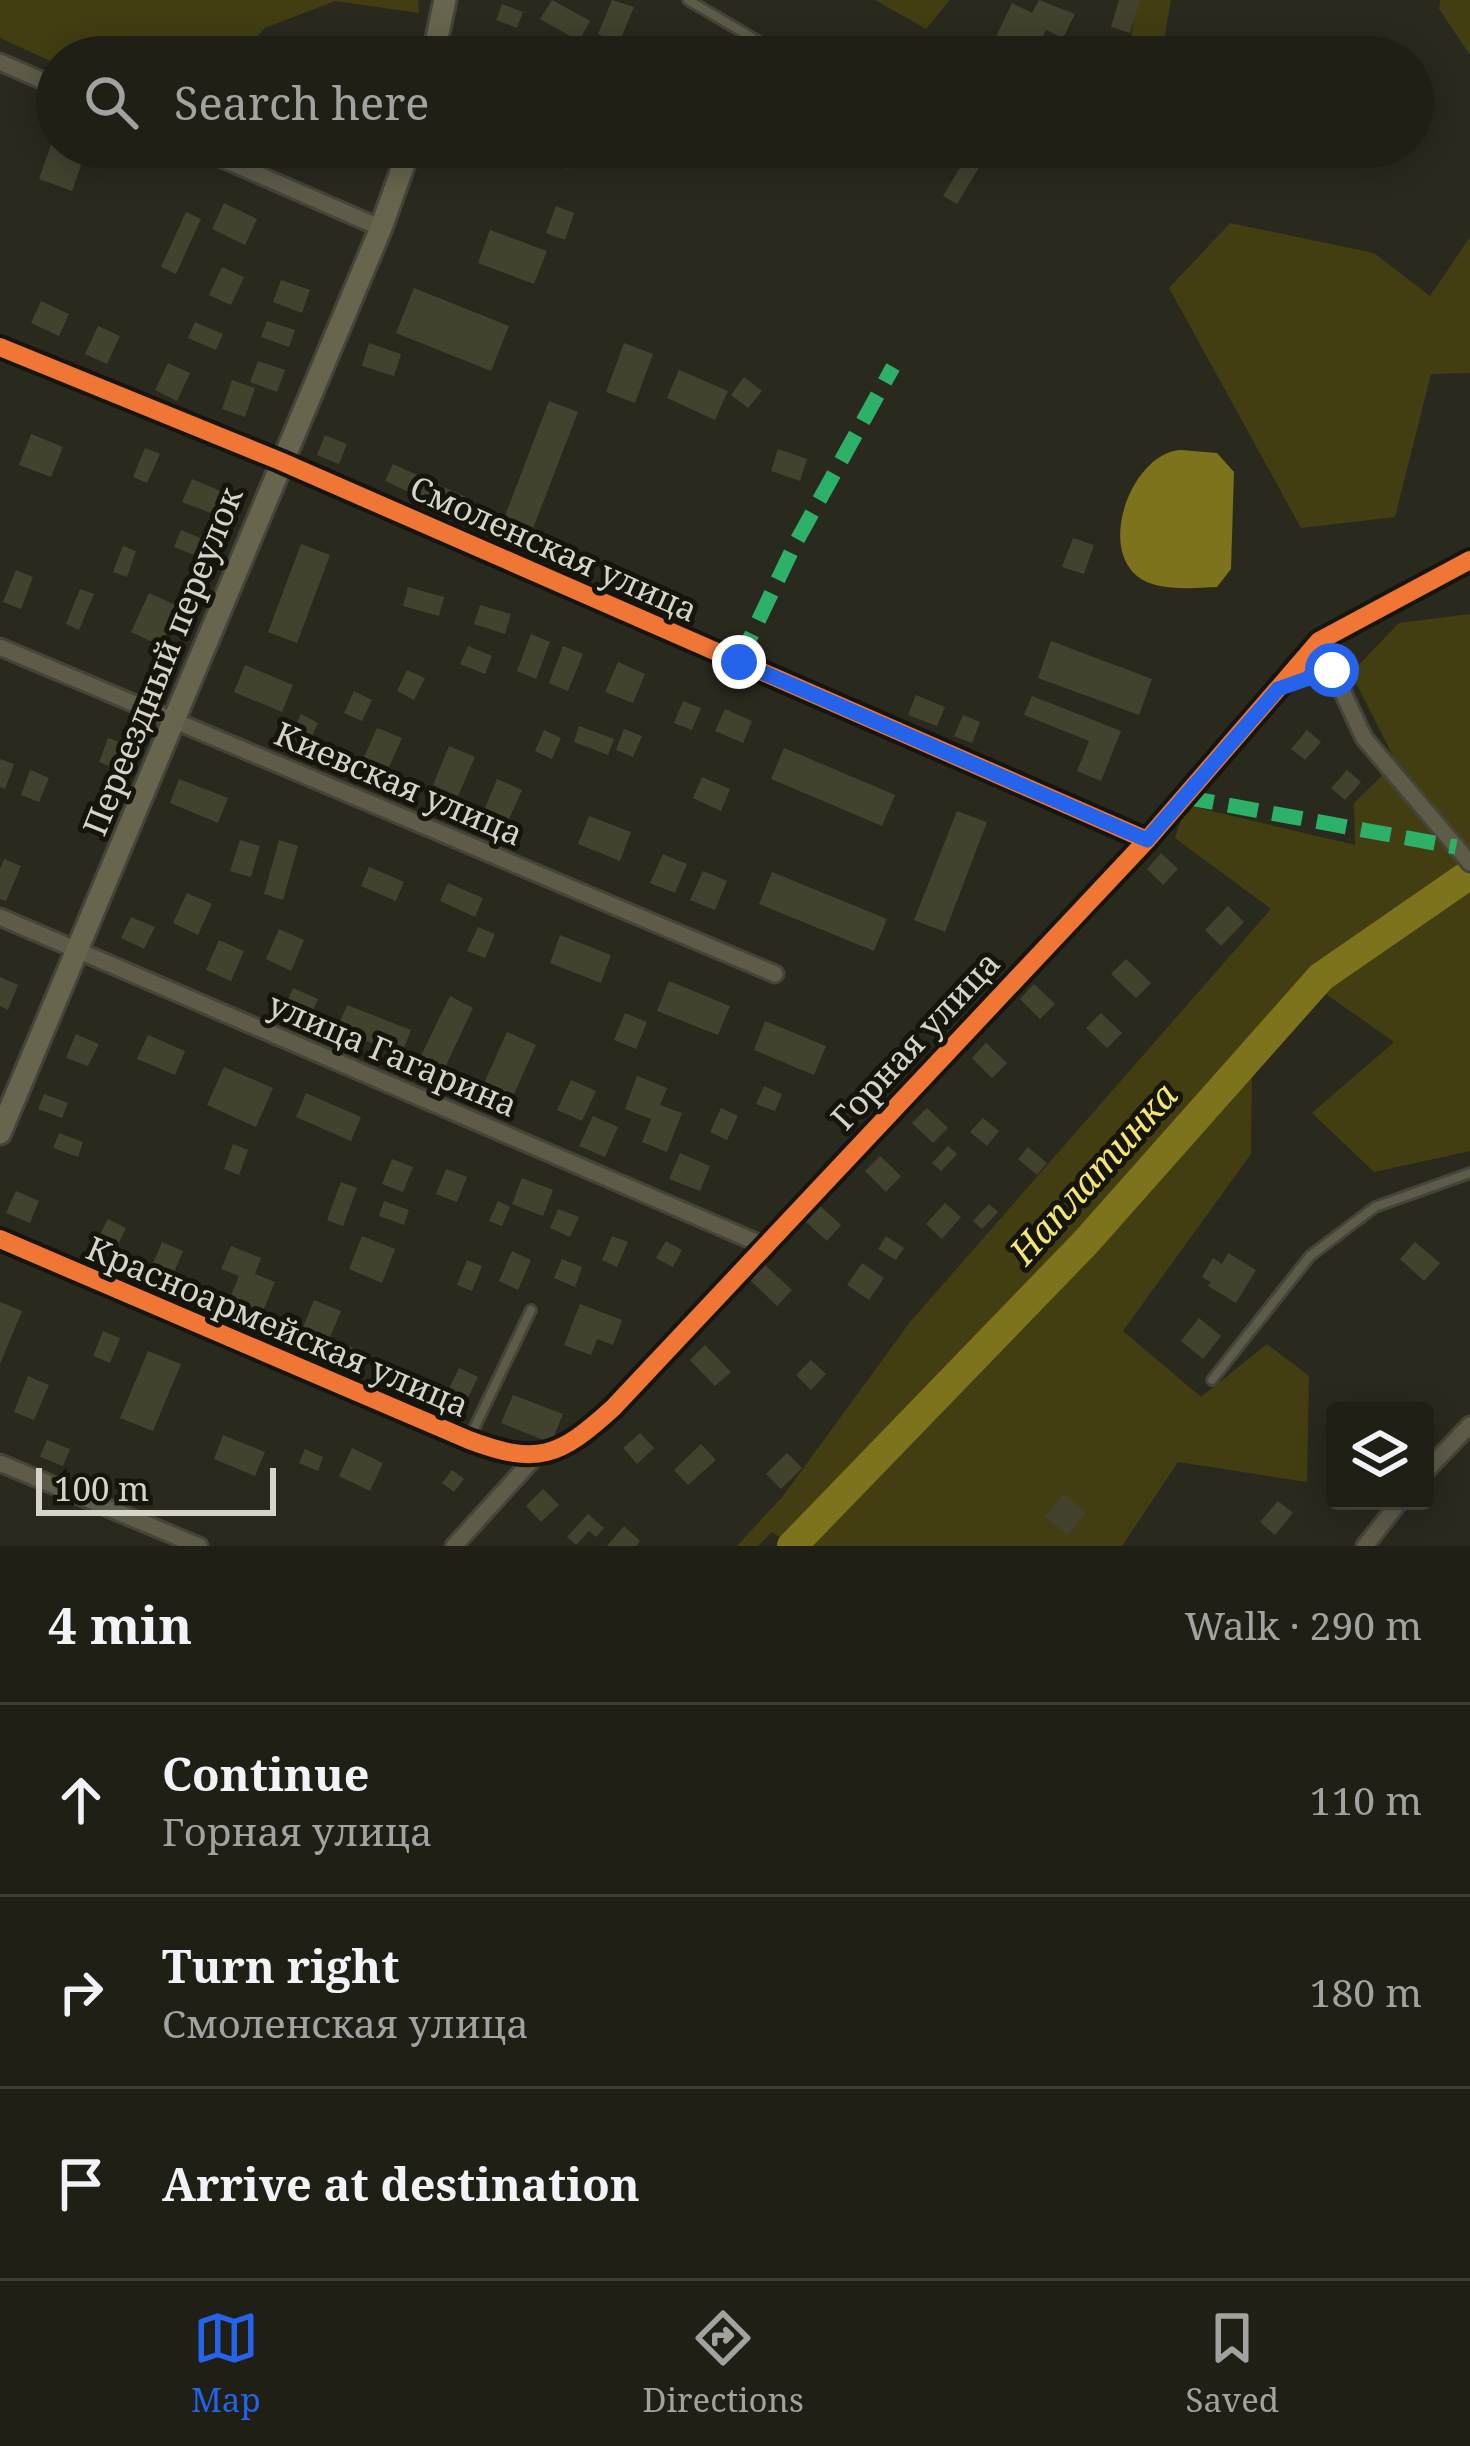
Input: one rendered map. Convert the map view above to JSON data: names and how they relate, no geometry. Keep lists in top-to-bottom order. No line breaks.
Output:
{"streets":{"street":["Смоленская улица","Переездный переулок","Киевская улица","Горная улица","улица Гагарина","Красноармейская улица"]},"crossings":[["Смоленская улица","Переездный переулок"],["Смоленская улица","Горная улица"],["Переездный переулок","Киевская улица"],["Переездный переулок","улица Гагарина"],["Горная улица","улица Гагарина"],["Горная улица","Красноармейская улица"]],"water":["Наплатинка"],"scale_bar":"100 m","page":{"search":"Search here","scale":"100 m","heading":["4 min","Walk · 290 m"],"list":[["Continue","Горная улица","110 m"],["Turn right","Смоленская улица","180 m"],"Arrive at destination"],"nav":["Map","Directions","Saved"]}}
